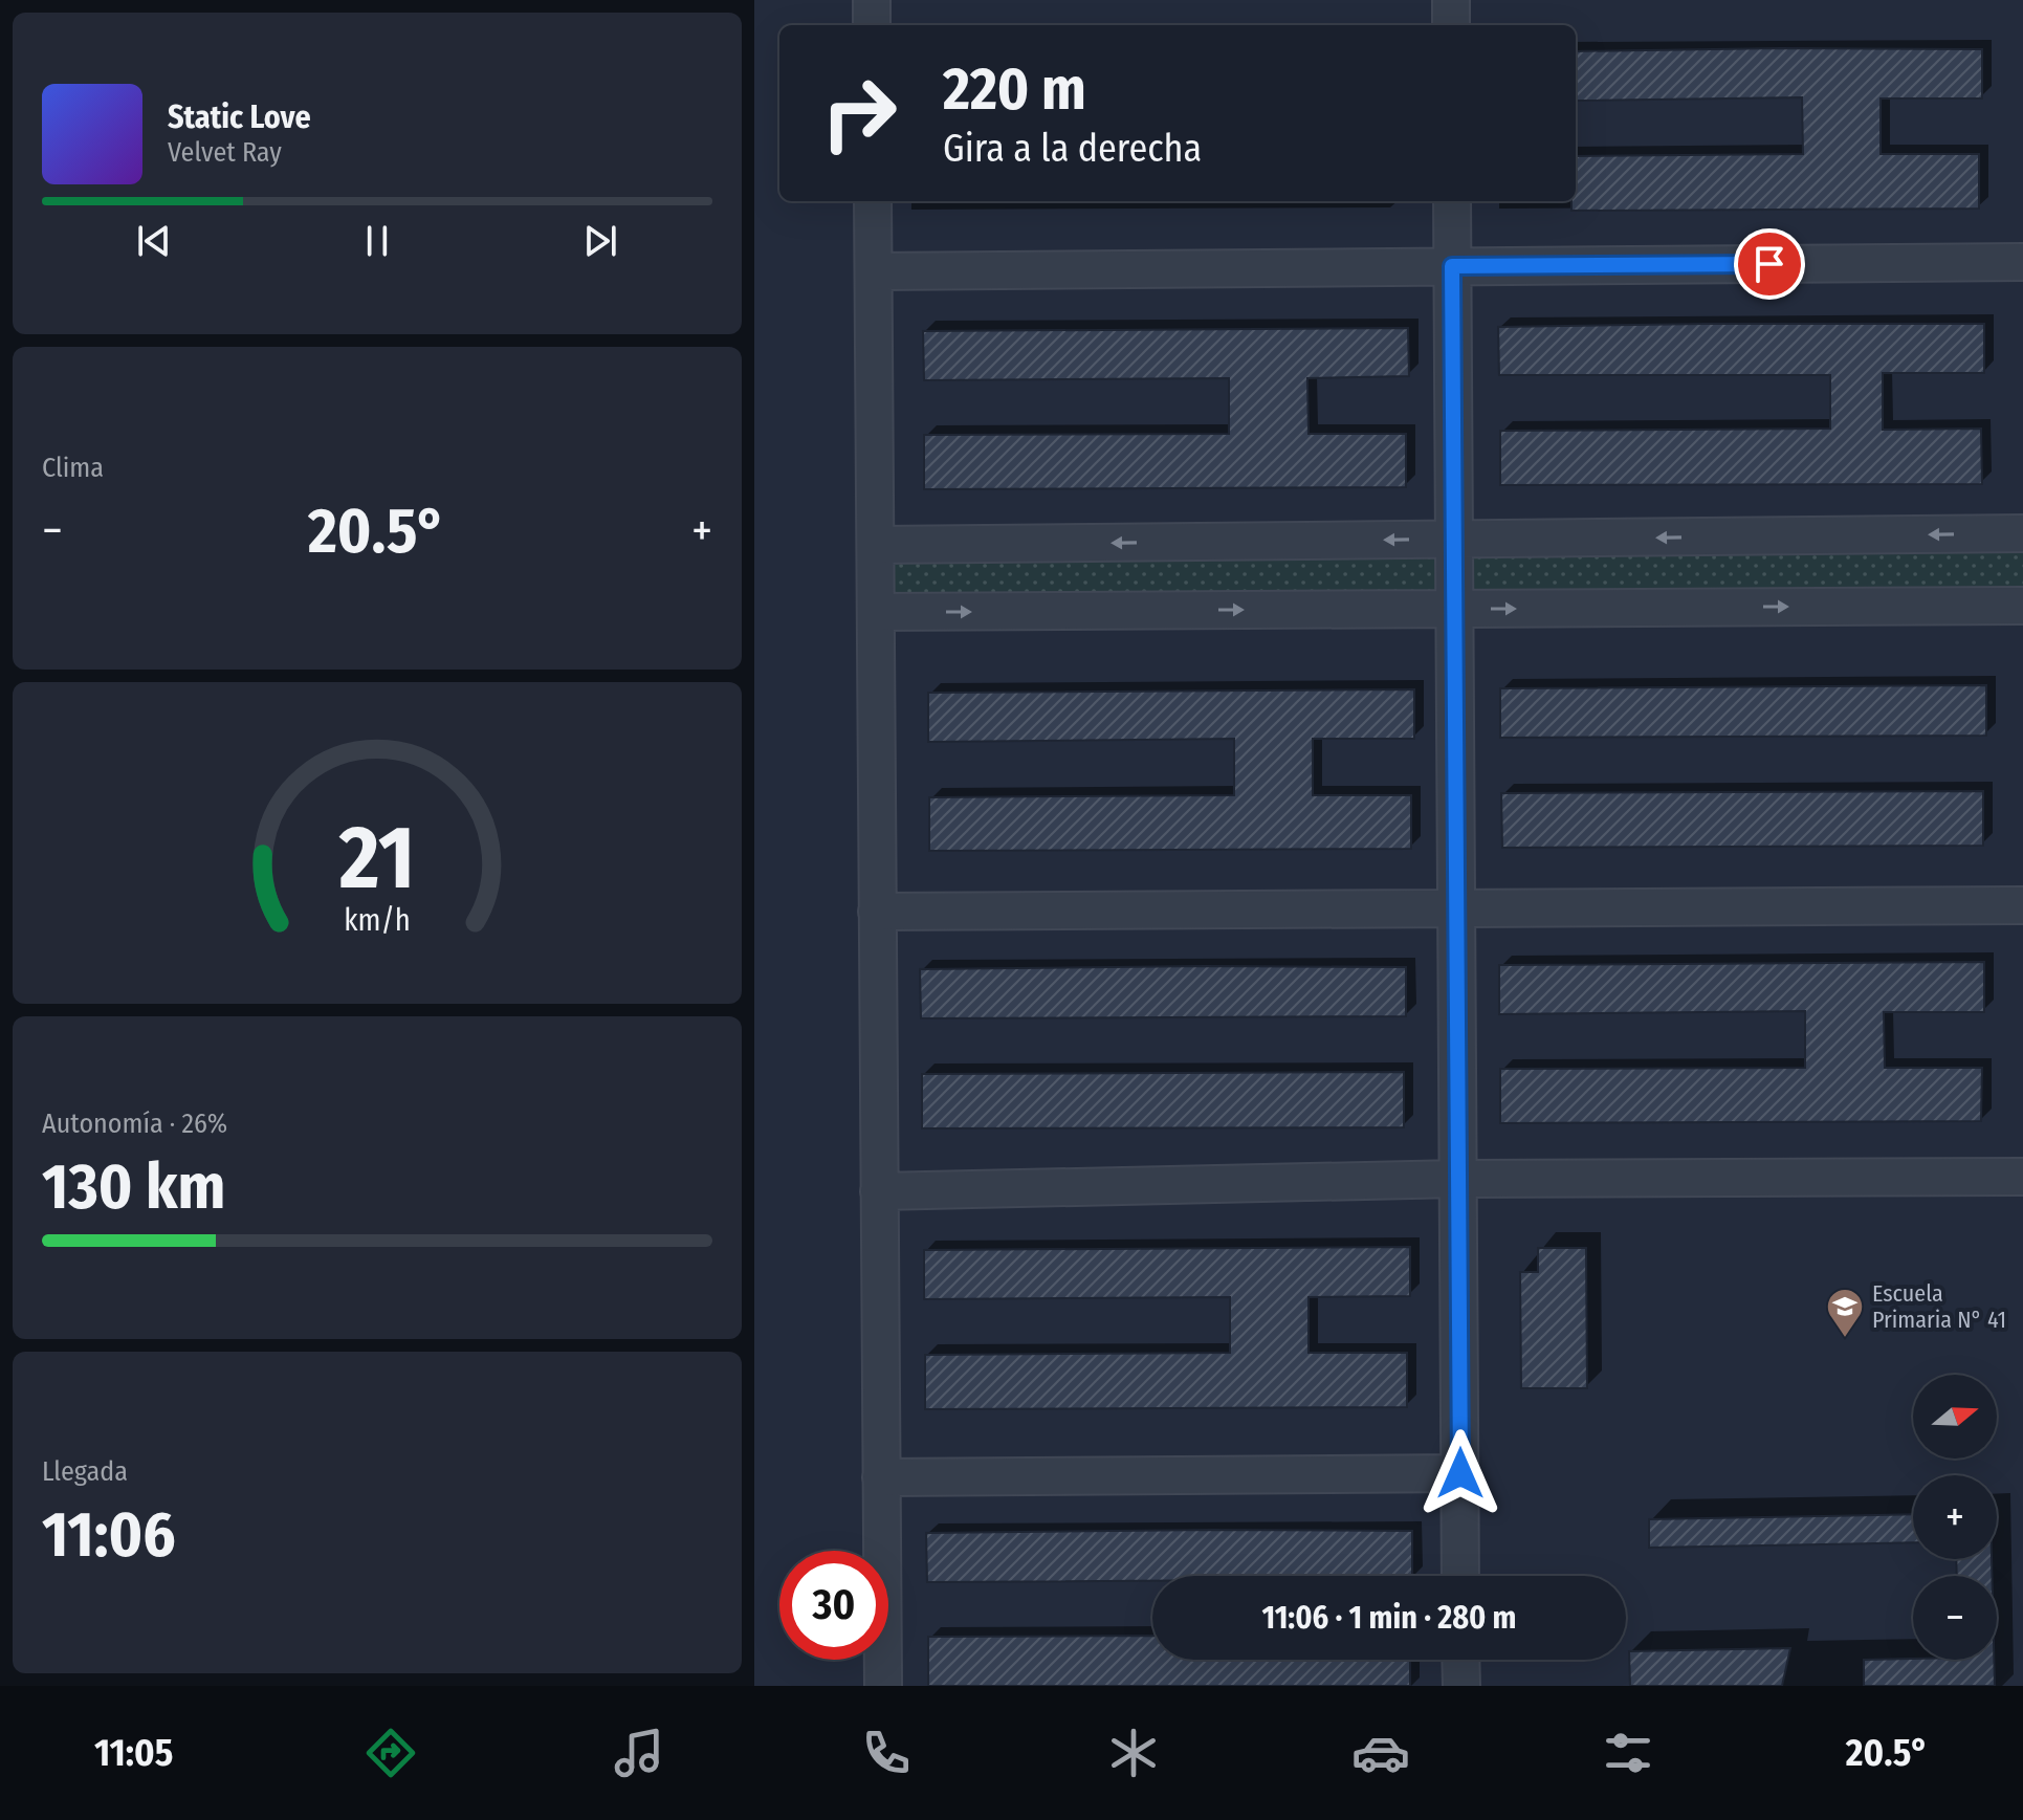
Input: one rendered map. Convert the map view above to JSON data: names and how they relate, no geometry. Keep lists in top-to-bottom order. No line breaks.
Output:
{"places":{"school or university":["Escuela Primaria N° 41"]},"north":"right","page":{"turn":["220 m","Gira a la derecha"],"song":["Static Love","Velvet Ray"],"tile":["Clima",["Autonomía · 26%","130 km"],["Llegada","11:06"]],"heat":["−","20.5°","+"],"map_buttons":["+","−"],"limit":"30","trip":"11:06 · 1 min · 280 m","tabs":["11:05","20.5°"],"gauge":["21","km/h"]}}
